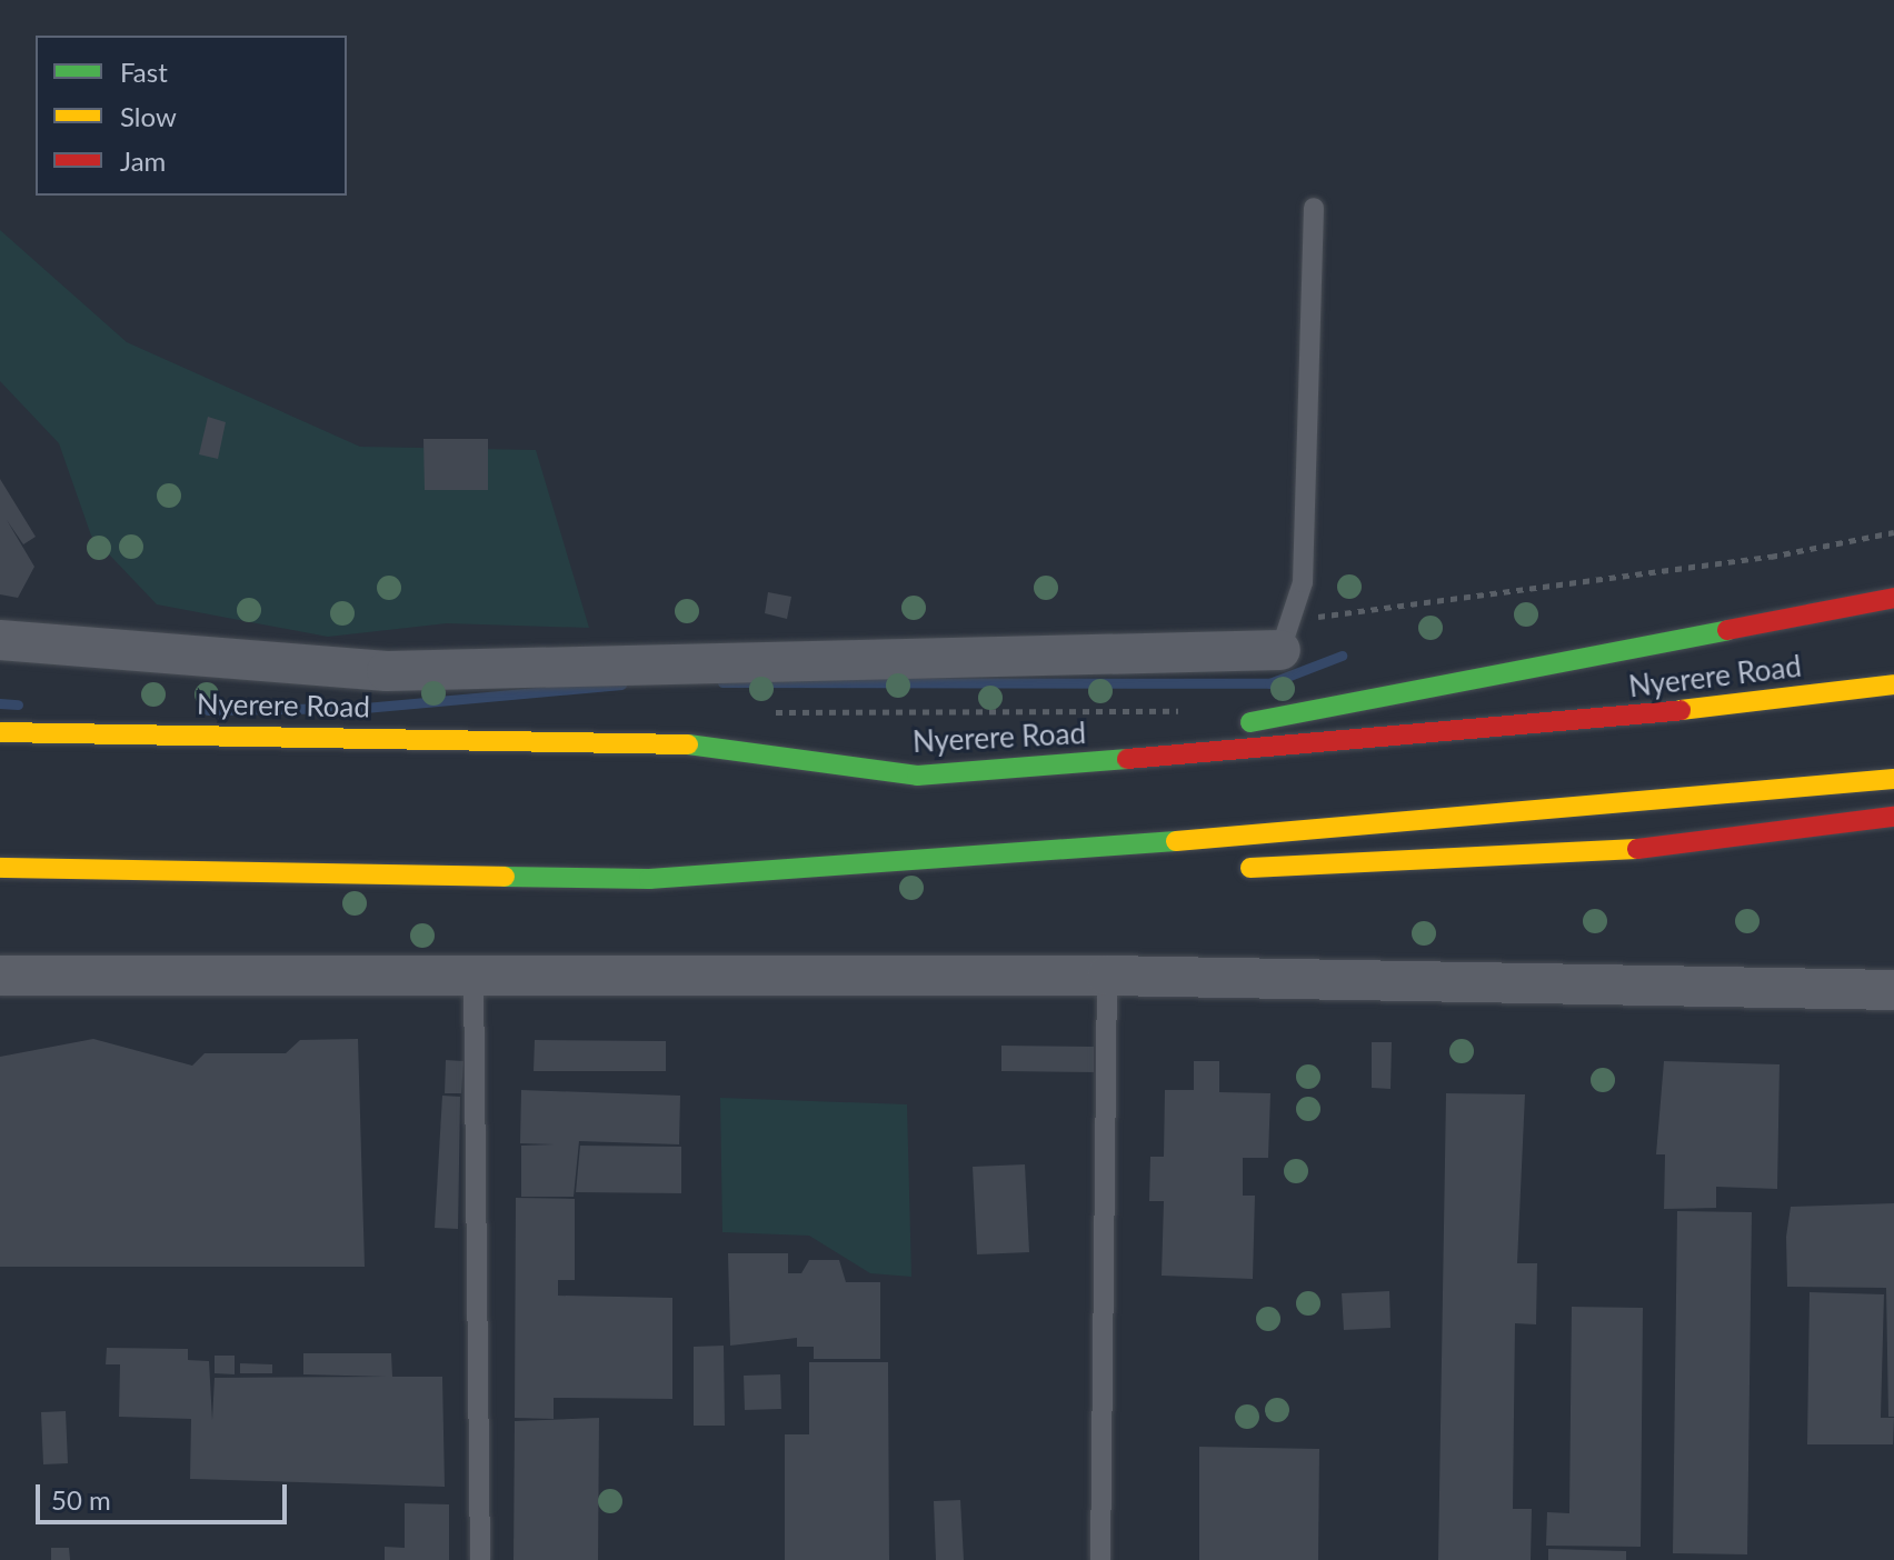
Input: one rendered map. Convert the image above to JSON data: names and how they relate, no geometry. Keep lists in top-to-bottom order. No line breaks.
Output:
{"streets":{"highway":["Nyerere Road"]},"legend":["Fast","Slow","Jam"],"scale_bar":"50 m"}
